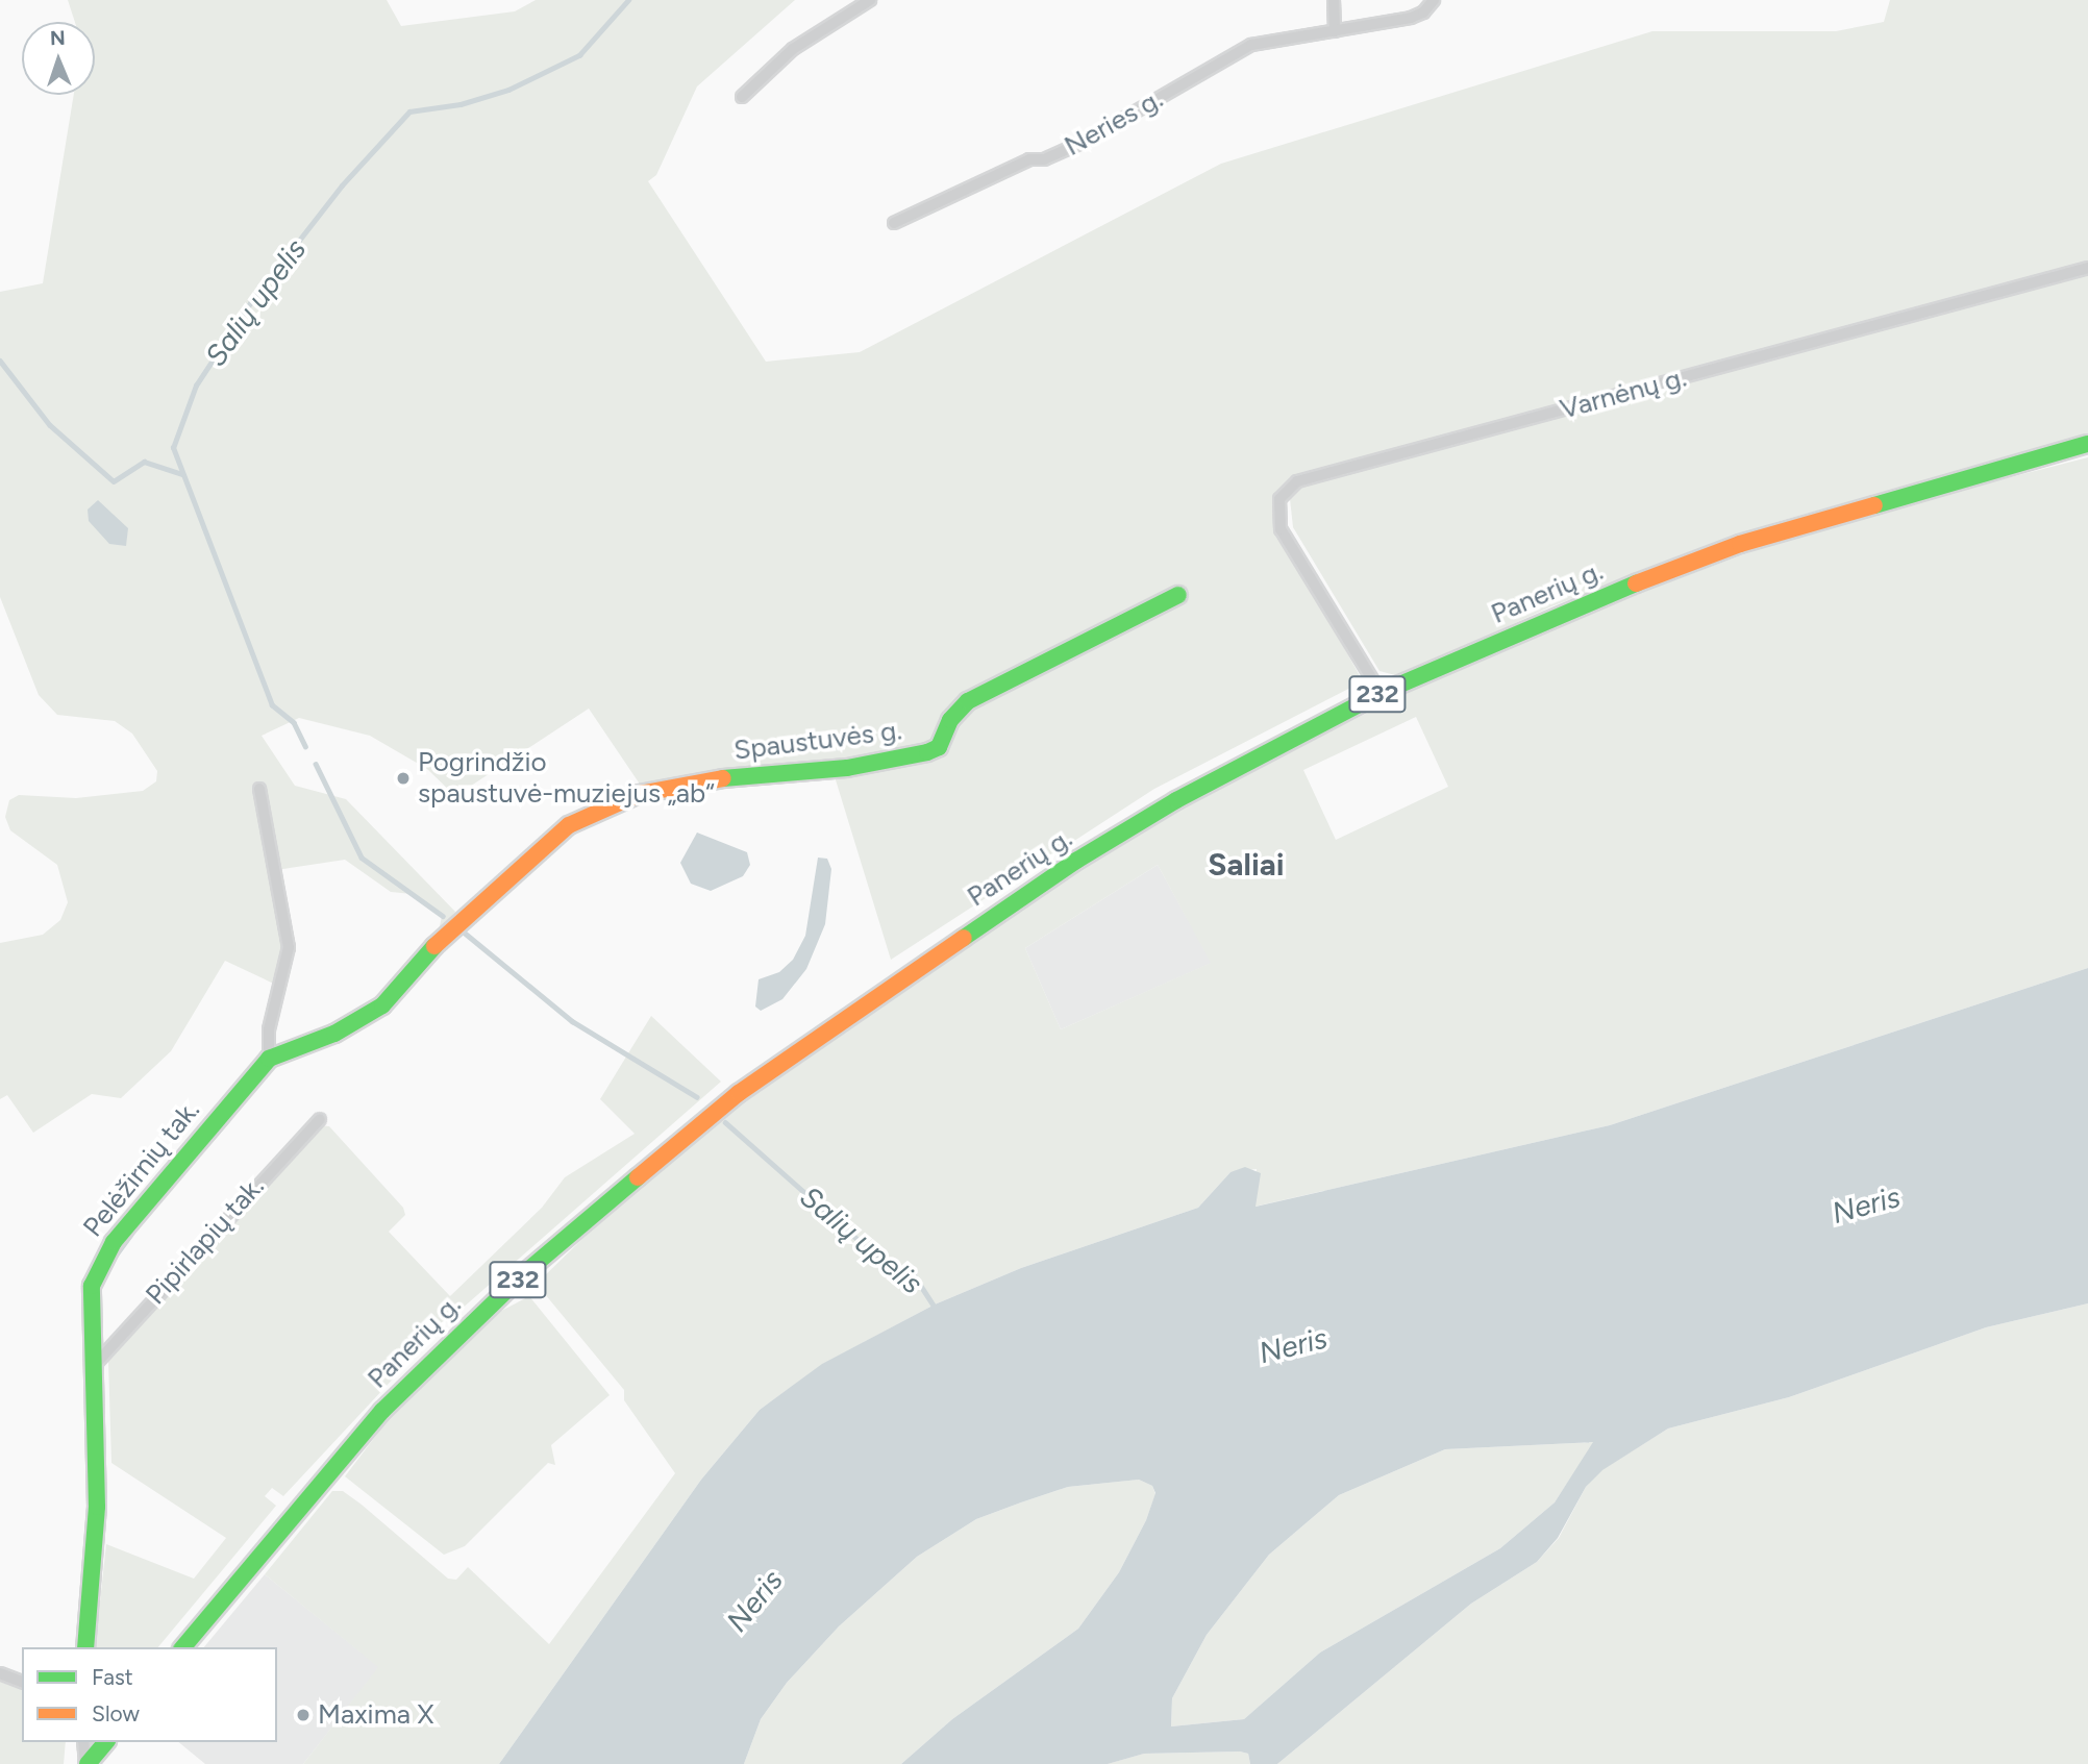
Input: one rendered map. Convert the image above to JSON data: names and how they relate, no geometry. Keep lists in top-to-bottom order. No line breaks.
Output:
{"streets":{"main road":["Panerių g.","232","Spaustuvės g.","Pelėžirnių tak."],"street":["Neries g.","Varnėnų g.","Pipirlapių tak."]},"crossings":[["Varnėnų g.","Panerių g."],["Spaustuvės g.","Pelėžirnių tak."],["Pelėžirnių tak.","Pipirlapių tak."]],"districts":["Saliai"],"water":["Salių upelis","Neris"],"places":["Pogrindžio spaustuvė-muziejus „ab“","Maxima X"],"legend":["Fast","Slow"],"north":"top"}
